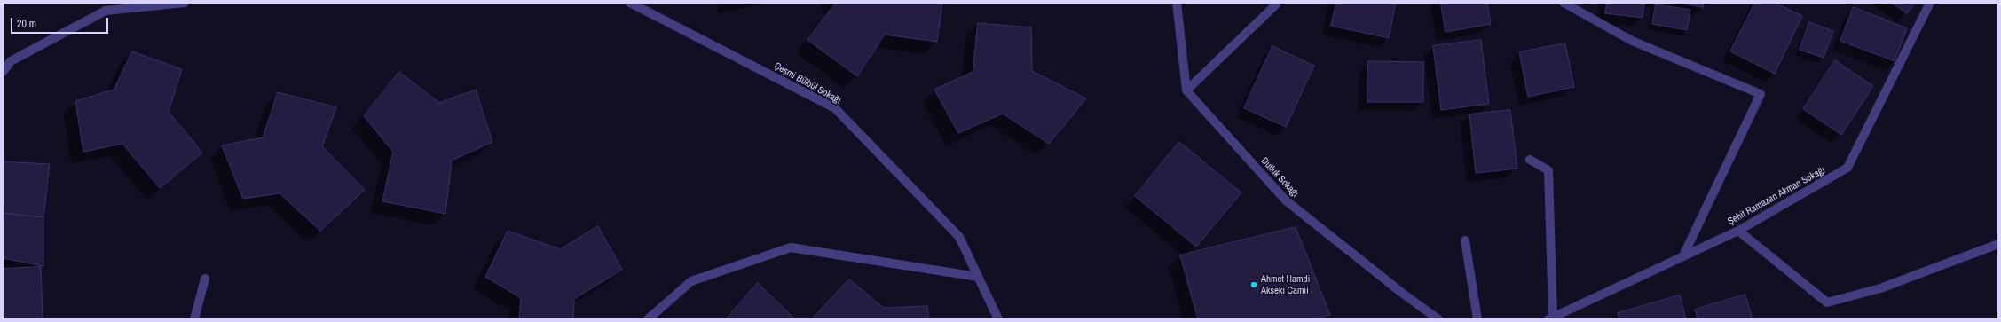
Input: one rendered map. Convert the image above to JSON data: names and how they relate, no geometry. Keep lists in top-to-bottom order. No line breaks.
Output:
{"streets":{"street":["Çeşmi Bülbül Sokağı","Dutluk Sokağı","Şehit Ramazan Akman Sokağı"]},"places":["Ahmet Hamdi Akseki Camii"],"scale_bar":"20 m"}
